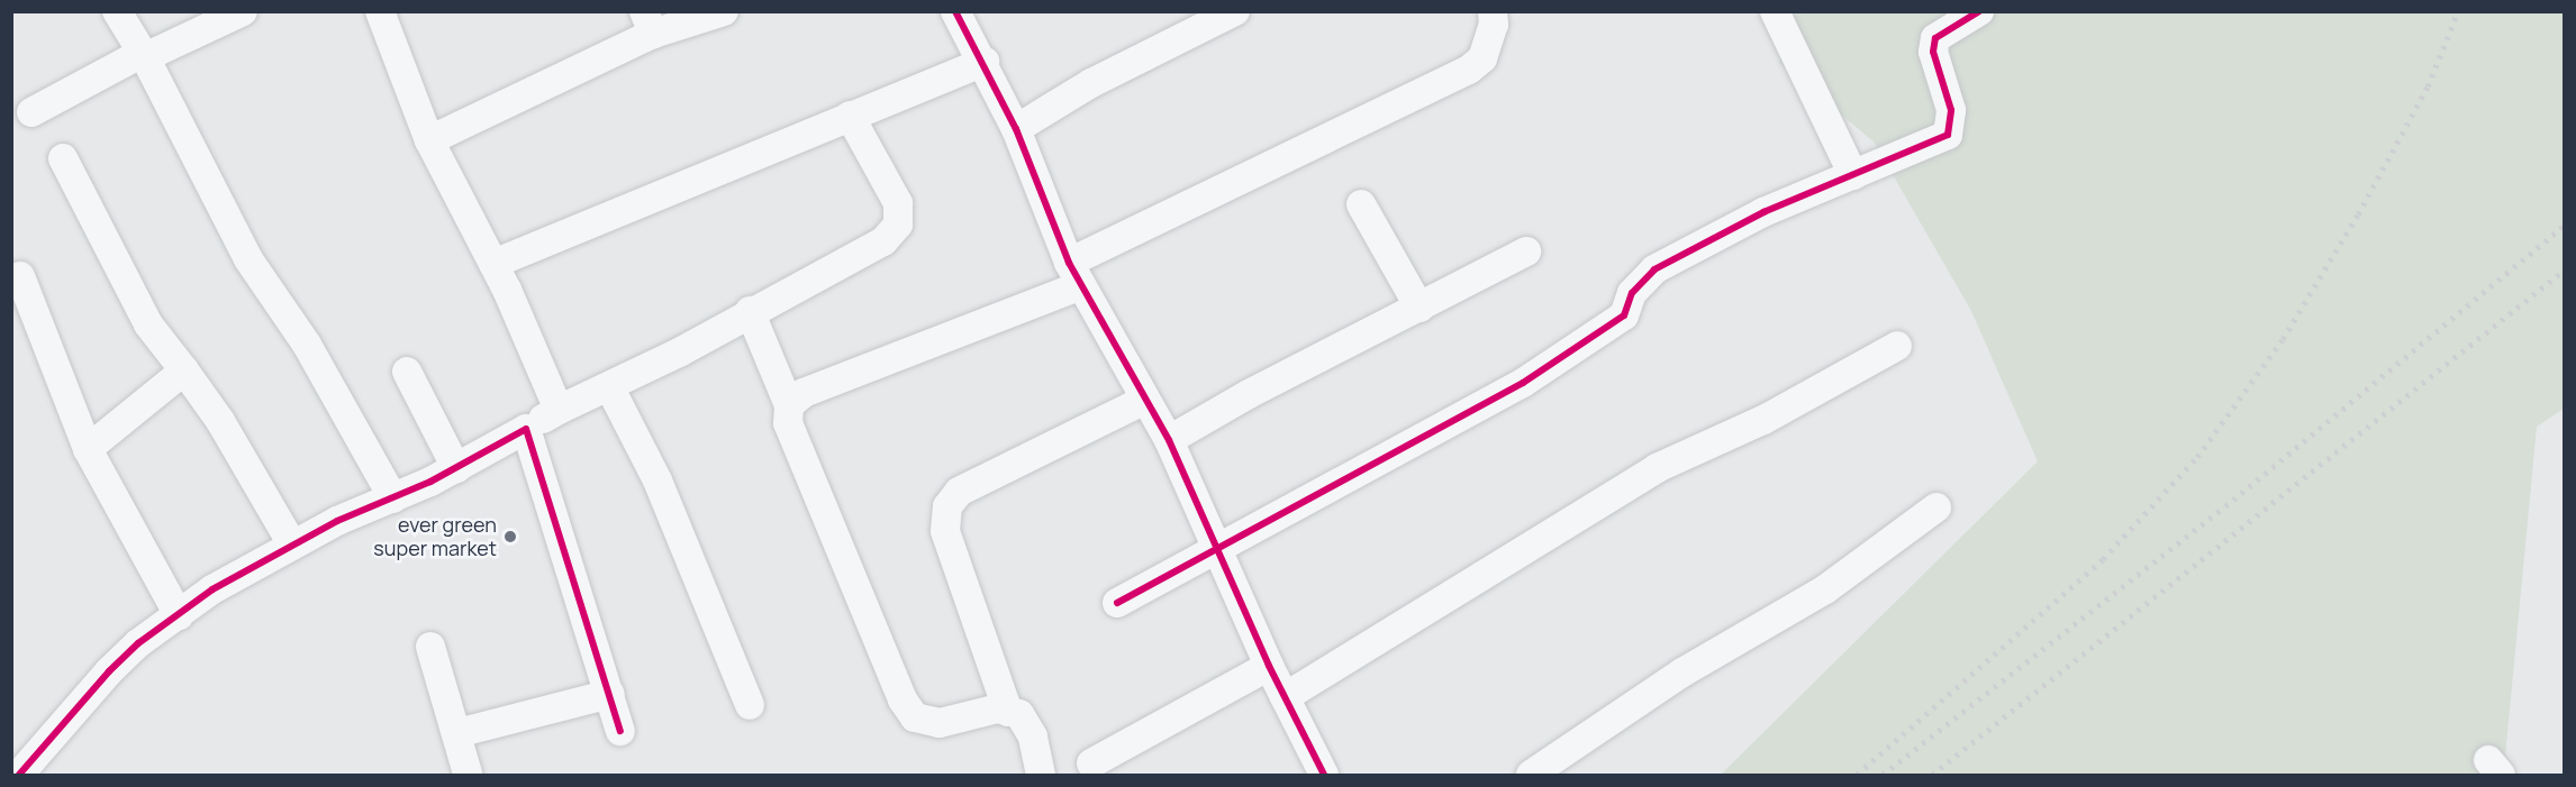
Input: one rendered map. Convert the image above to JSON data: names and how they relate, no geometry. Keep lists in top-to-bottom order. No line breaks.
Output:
{"places":["ever green super market"]}
